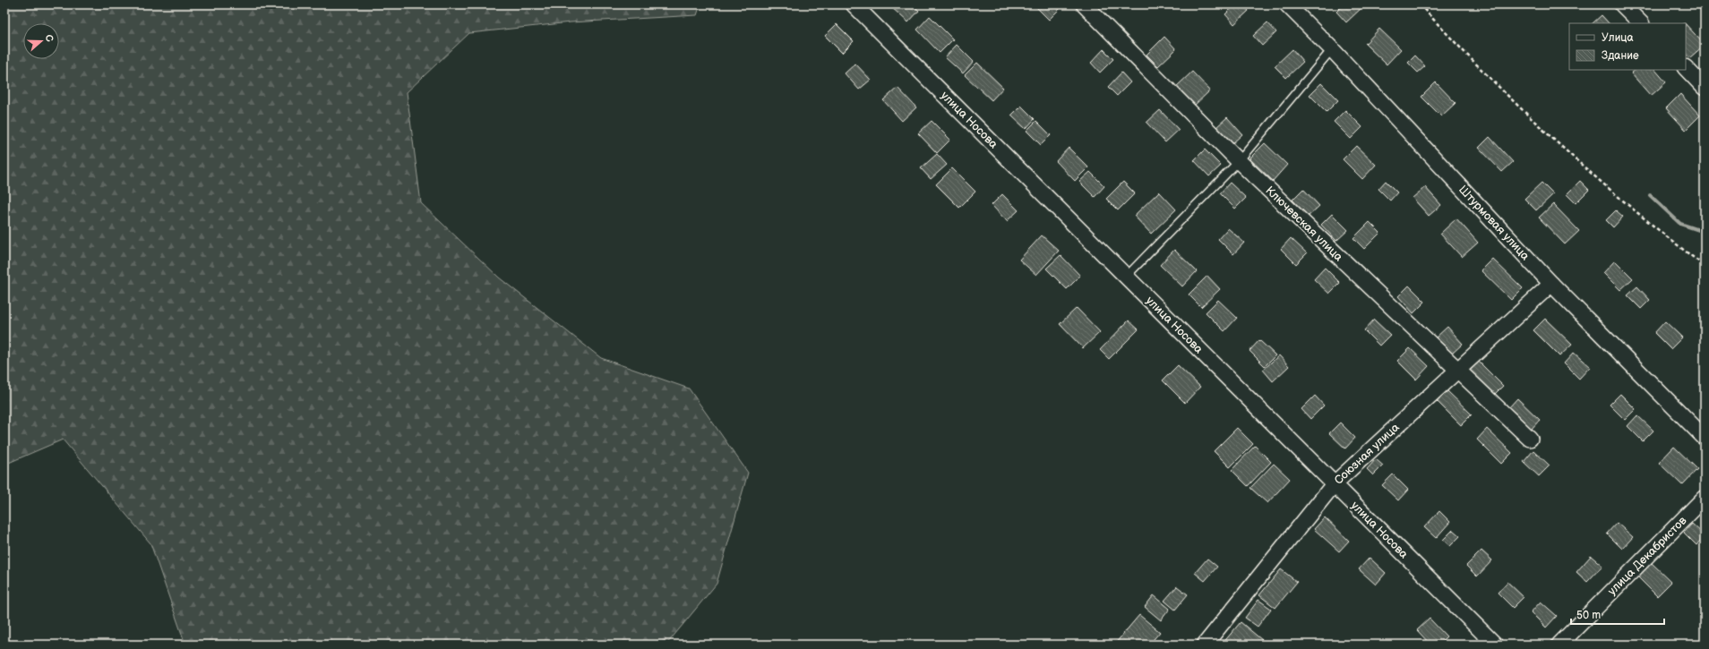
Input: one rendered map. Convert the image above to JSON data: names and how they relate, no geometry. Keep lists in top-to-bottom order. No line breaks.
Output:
{"streets":{"street":["улица Носова","Штурмовая улица","Ключевская улица","Союзная улица","улица Декабристов"]},"crossings":[["улица Носова","Союзная улица"],["Штурмовая улица","Союзная улица"],["Ключевская улица","Союзная улица"]],"legend":["Улица","Здание"],"scale_bar":"50 m","north":"right"}
